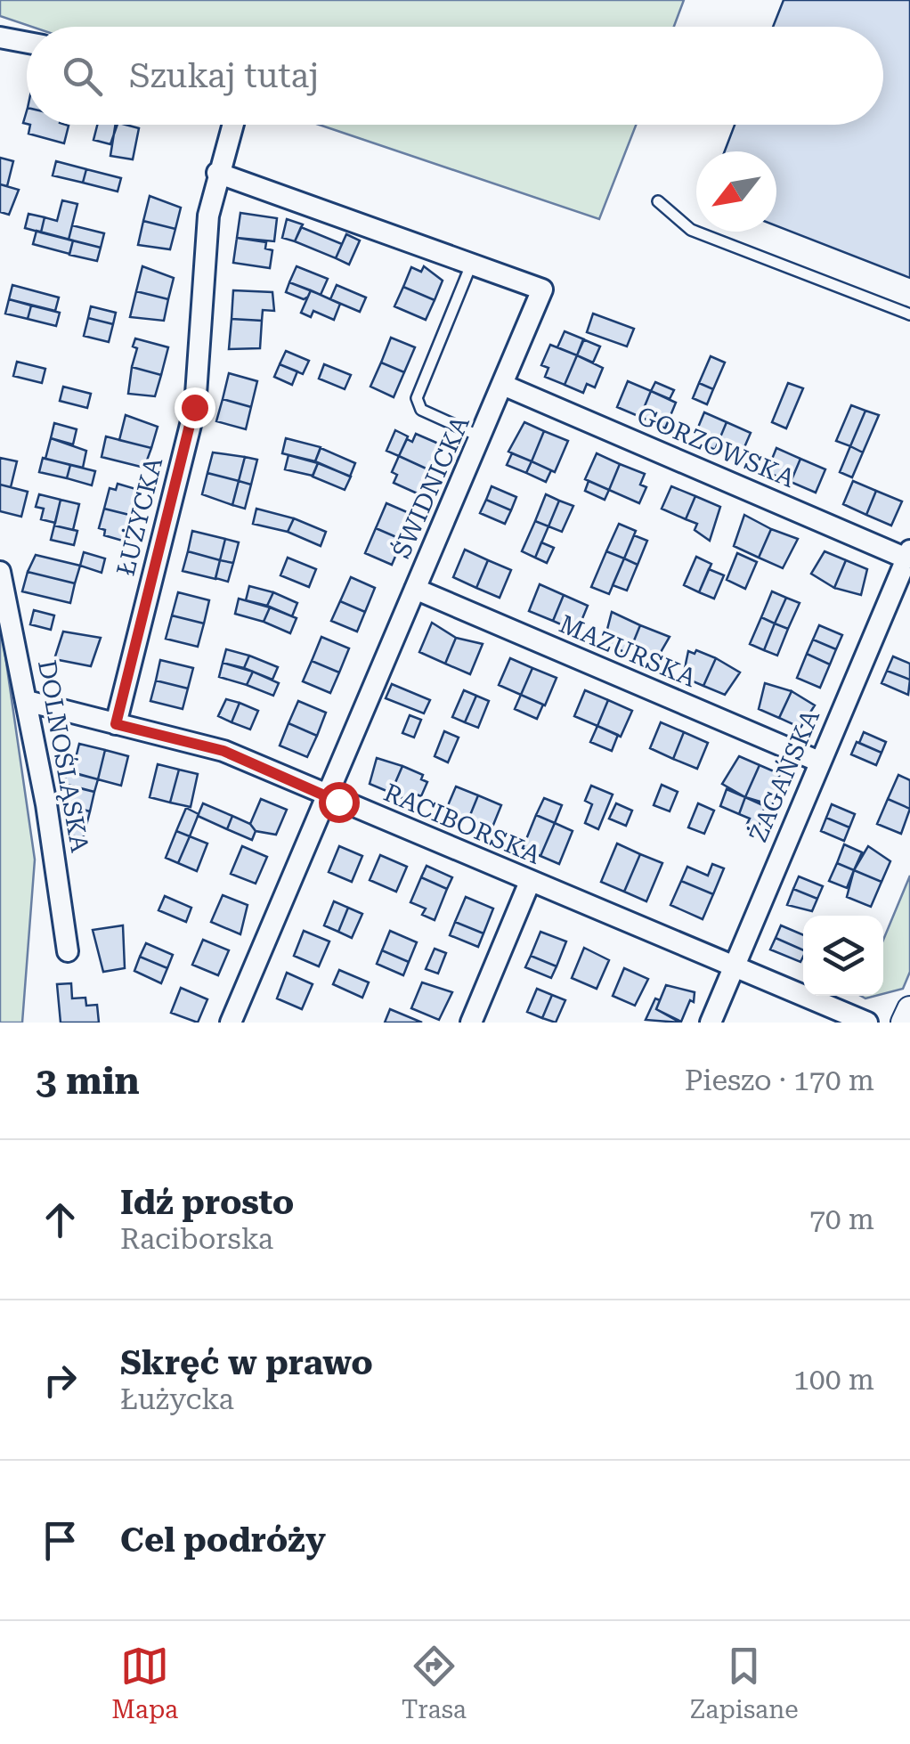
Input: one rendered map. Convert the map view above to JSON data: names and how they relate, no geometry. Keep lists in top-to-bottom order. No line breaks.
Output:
{"streets":{"street":["GORZOWSKA","ŚWIDNICKA","ŁUŻYCKA","MAZURSKA","DOLNOŚLĄSKA","ŻAGAŃSKA","RACIBORSKA"]},"crossings":[["GORZOWSKA","ŚWIDNICKA"],["GORZOWSKA","ŻAGAŃSKA"],["ŚWIDNICKA","ŁUŻYCKA"],["ŚWIDNICKA","MAZURSKA"],["ŚWIDNICKA","RACIBORSKA"],["ŁUŻYCKA","RACIBORSKA"],["MAZURSKA","ŻAGAŃSKA"],["DOLNOŚLĄSKA","RACIBORSKA"],["ŻAGAŃSKA","RACIBORSKA"]],"north":"bottom left","page":{"search":"Szukaj tutaj","heading":["3 min","Pieszo · 170 m"],"list":[["Idź prosto","Raciborska","70 m"],["Skręć w prawo","Łużycka","100 m"],"Cel podróży"],"nav":["Mapa","Trasa","Zapisane"]}}
